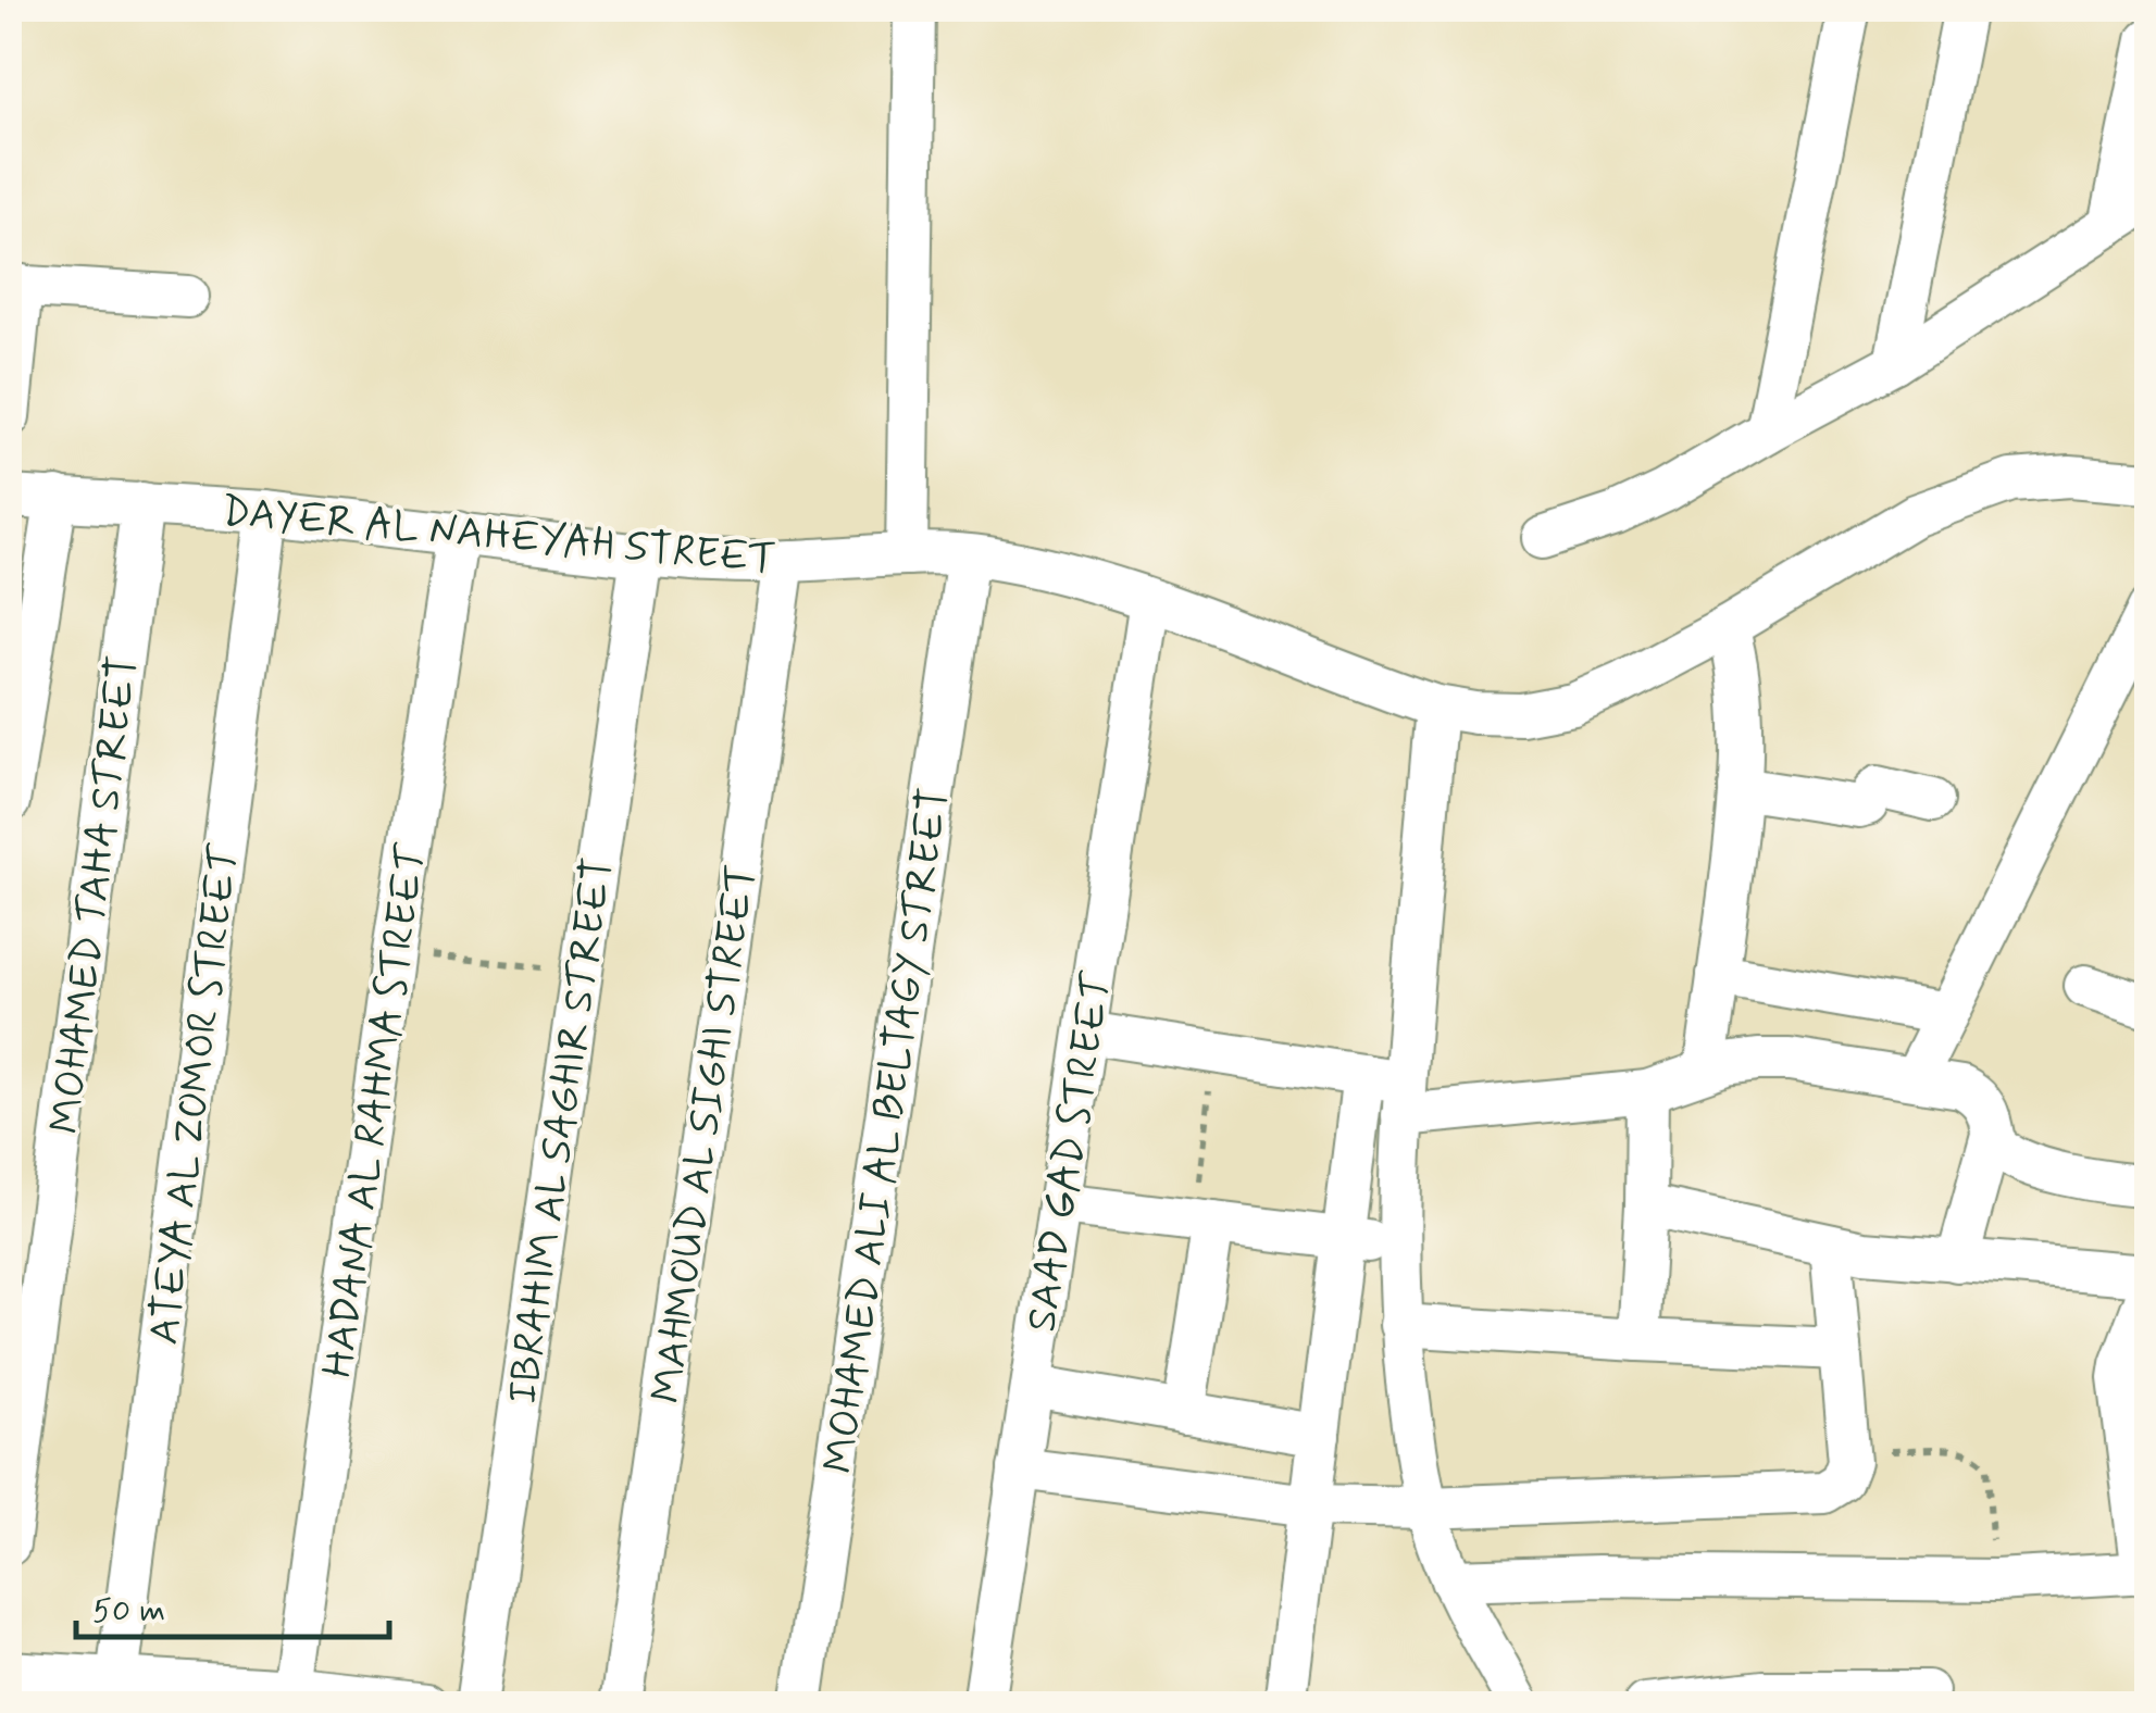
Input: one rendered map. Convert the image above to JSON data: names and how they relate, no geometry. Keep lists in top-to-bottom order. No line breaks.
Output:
{"streets":{"street":["DAYER AL NAHEYAH STREET","MOHAMED TAHA STREET","ATEYA AL ZOMOR STREET","HADANA AL RAHMA STREET","IBRAHIM AL SAGHIR STREET","MOHAMED ALI AL BELTAGY STREET","MAHMOUD AL SIGHI STREET","SAAD GAD STREET"]},"crossings":[["DAYER AL NAHEYAH STREET","MOHAMED TAHA STREET"],["DAYER AL NAHEYAH STREET","ATEYA AL ZOMOR STREET"],["DAYER AL NAHEYAH STREET","HADANA AL RAHMA STREET"],["DAYER AL NAHEYAH STREET","IBRAHIM AL SAGHIR STREET"],["DAYER AL NAHEYAH STREET","MOHAMED ALI AL BELTAGY STREET"],["DAYER AL NAHEYAH STREET","MAHMOUD AL SIGHI STREET"],["DAYER AL NAHEYAH STREET","SAAD GAD STREET"]],"scale_bar":"50 m"}
